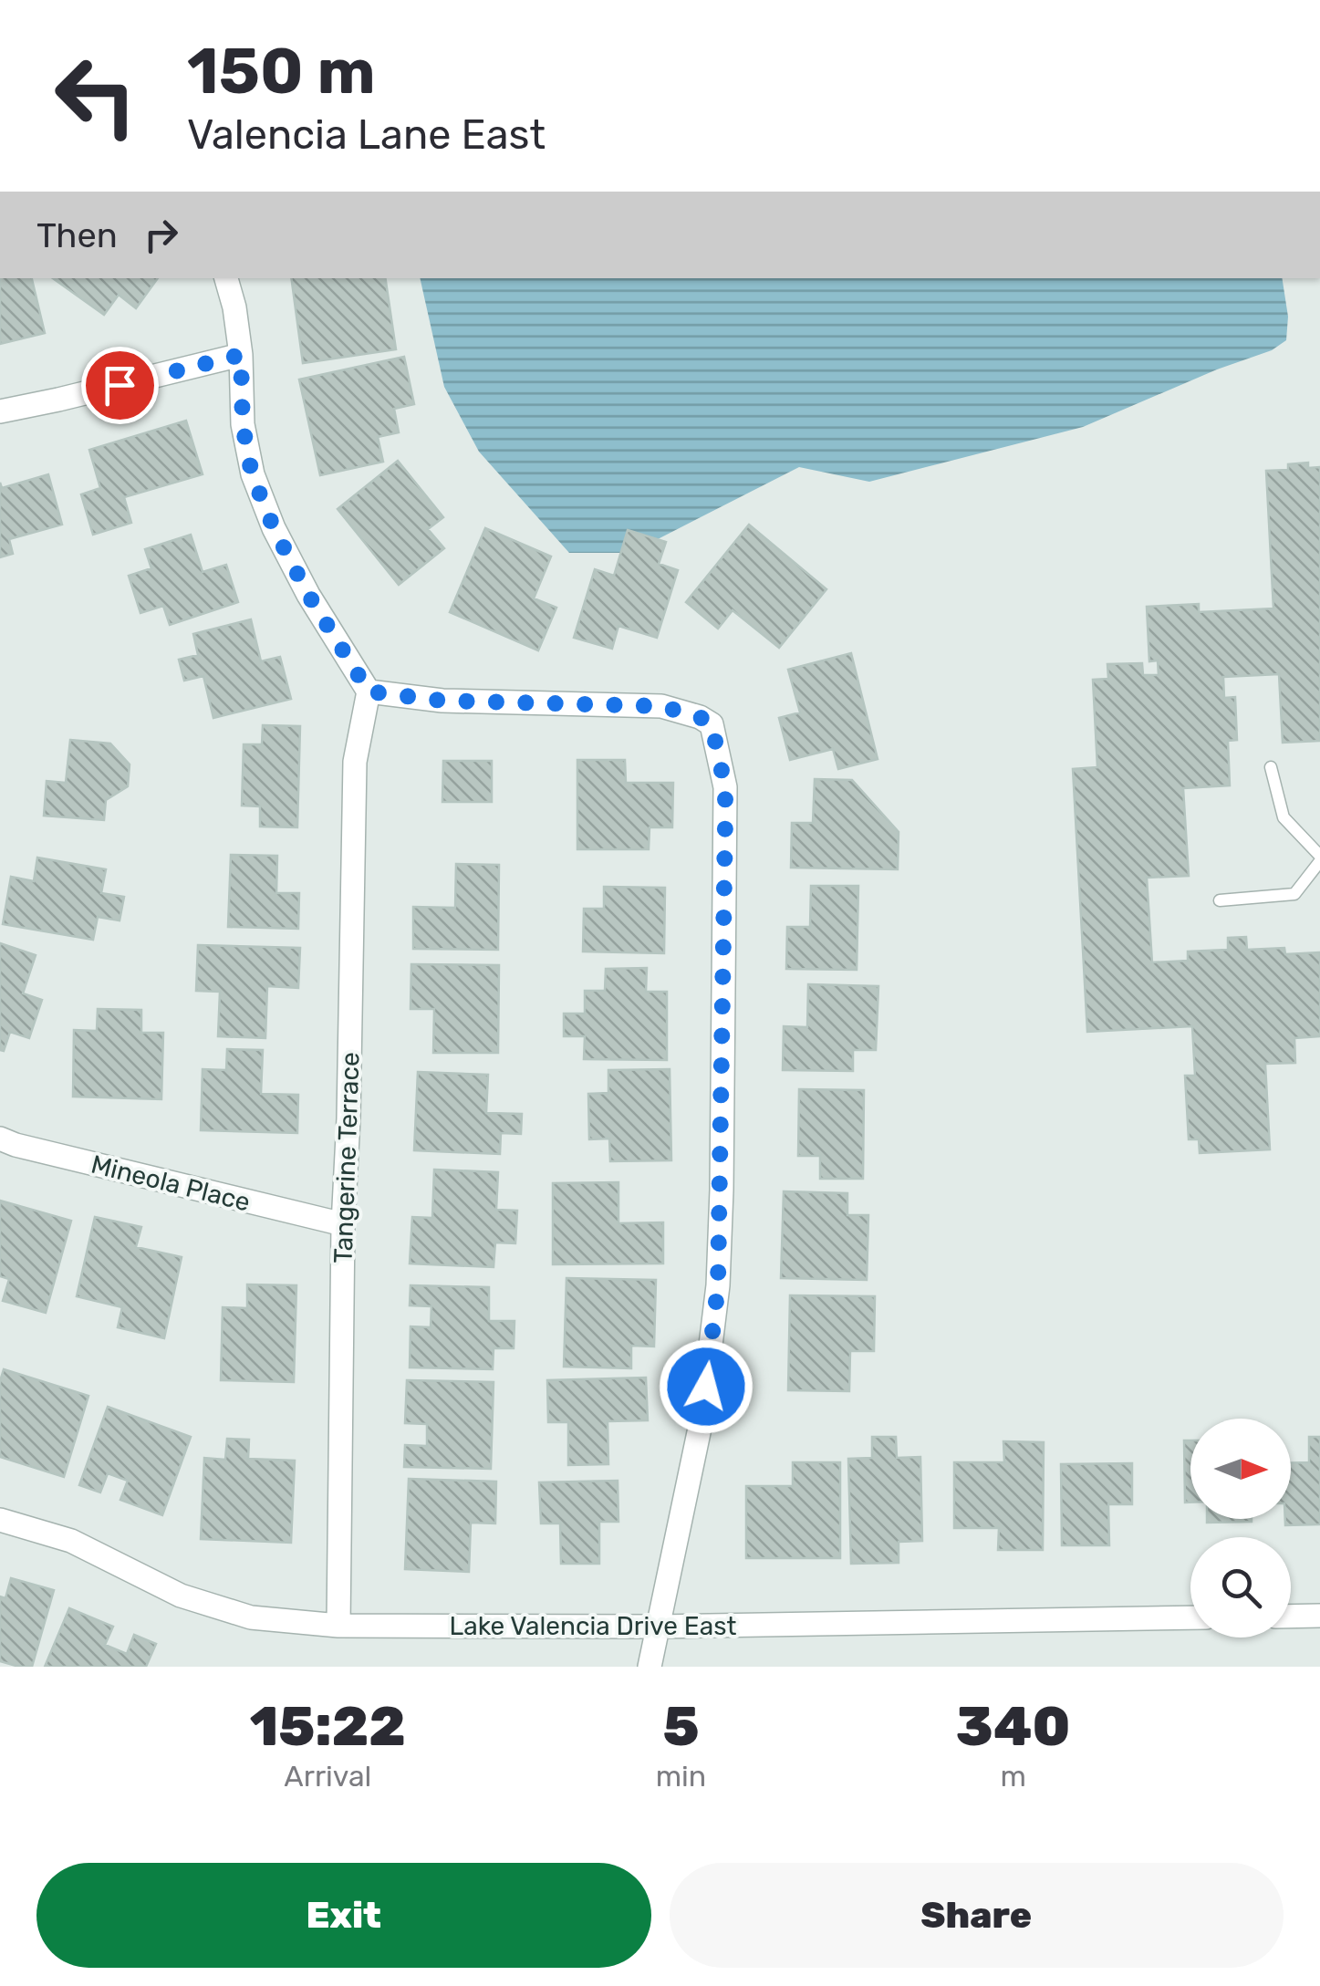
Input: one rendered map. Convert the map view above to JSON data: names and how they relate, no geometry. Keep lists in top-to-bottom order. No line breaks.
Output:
{"streets":{"street":["Tangerine Terrace","Mineola Place","Lake Valencia Drive East"]},"crossings":[["Tangerine Terrace","Mineola Place"],["Tangerine Terrace","Lake Valencia Drive East"]],"north":"right","page":{"turn":["150 m","Valencia Lane East"],"then":"Then","eta":["15:22","Arrival","5","min","340","m"],"buttons":["Exit","Share"]}}
